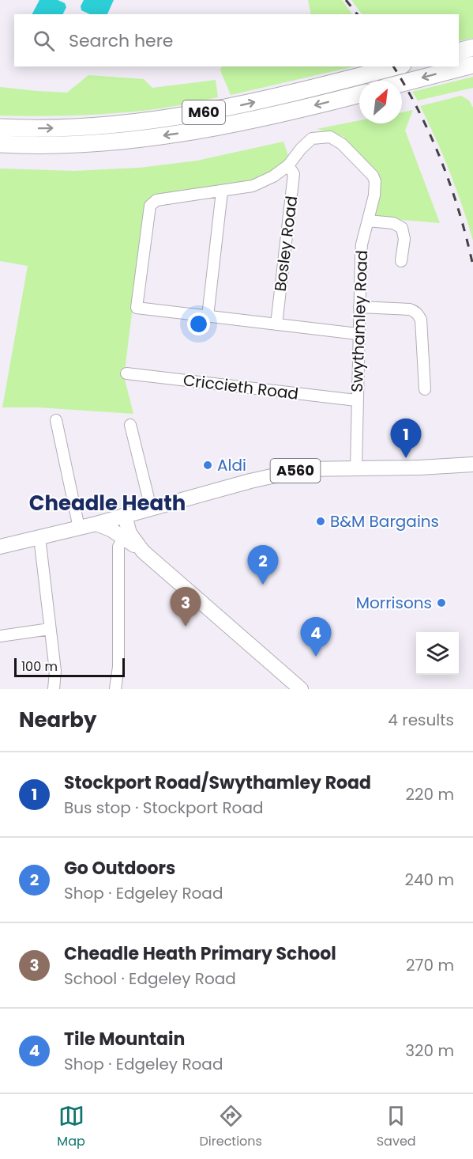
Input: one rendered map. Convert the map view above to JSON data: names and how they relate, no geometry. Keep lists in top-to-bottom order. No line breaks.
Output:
{"streets":{"highway":["M60"],"main road":["A560"],"street":["Bosley Road","Swythamley Road","Criccieth Road"]},"crossings":[["Bosley Road","Swythamley Road"],["Swythamley Road","Criccieth Road"],["Swythamley Road","A560"]],"districts":["Cheadle Heath"],"places":["Aldi","B&M Bargains","Morrisons"],"scale_bar":"100 m","north":"top right","page":{"search":"Search here","pins":["1","2","3","4"],"scale":"100 m","heading":["Nearby","4 results"],"list":[{"mark":"1","name":"Stockport Road/Swythamley Road","note":"Bus stop · Stockport Road","value":"220 m"},{"mark":"2","name":"Go Outdoors","note":"Shop · Edgeley Road","value":"240 m"},{"mark":"3","name":"Cheadle Heath Primary School","note":"School · Edgeley Road","value":"270 m"},{"mark":"4","name":"Tile Mountain","note":"Shop · Edgeley Road","value":"320 m"}],"nav":["Map","Directions","Saved"]}}
